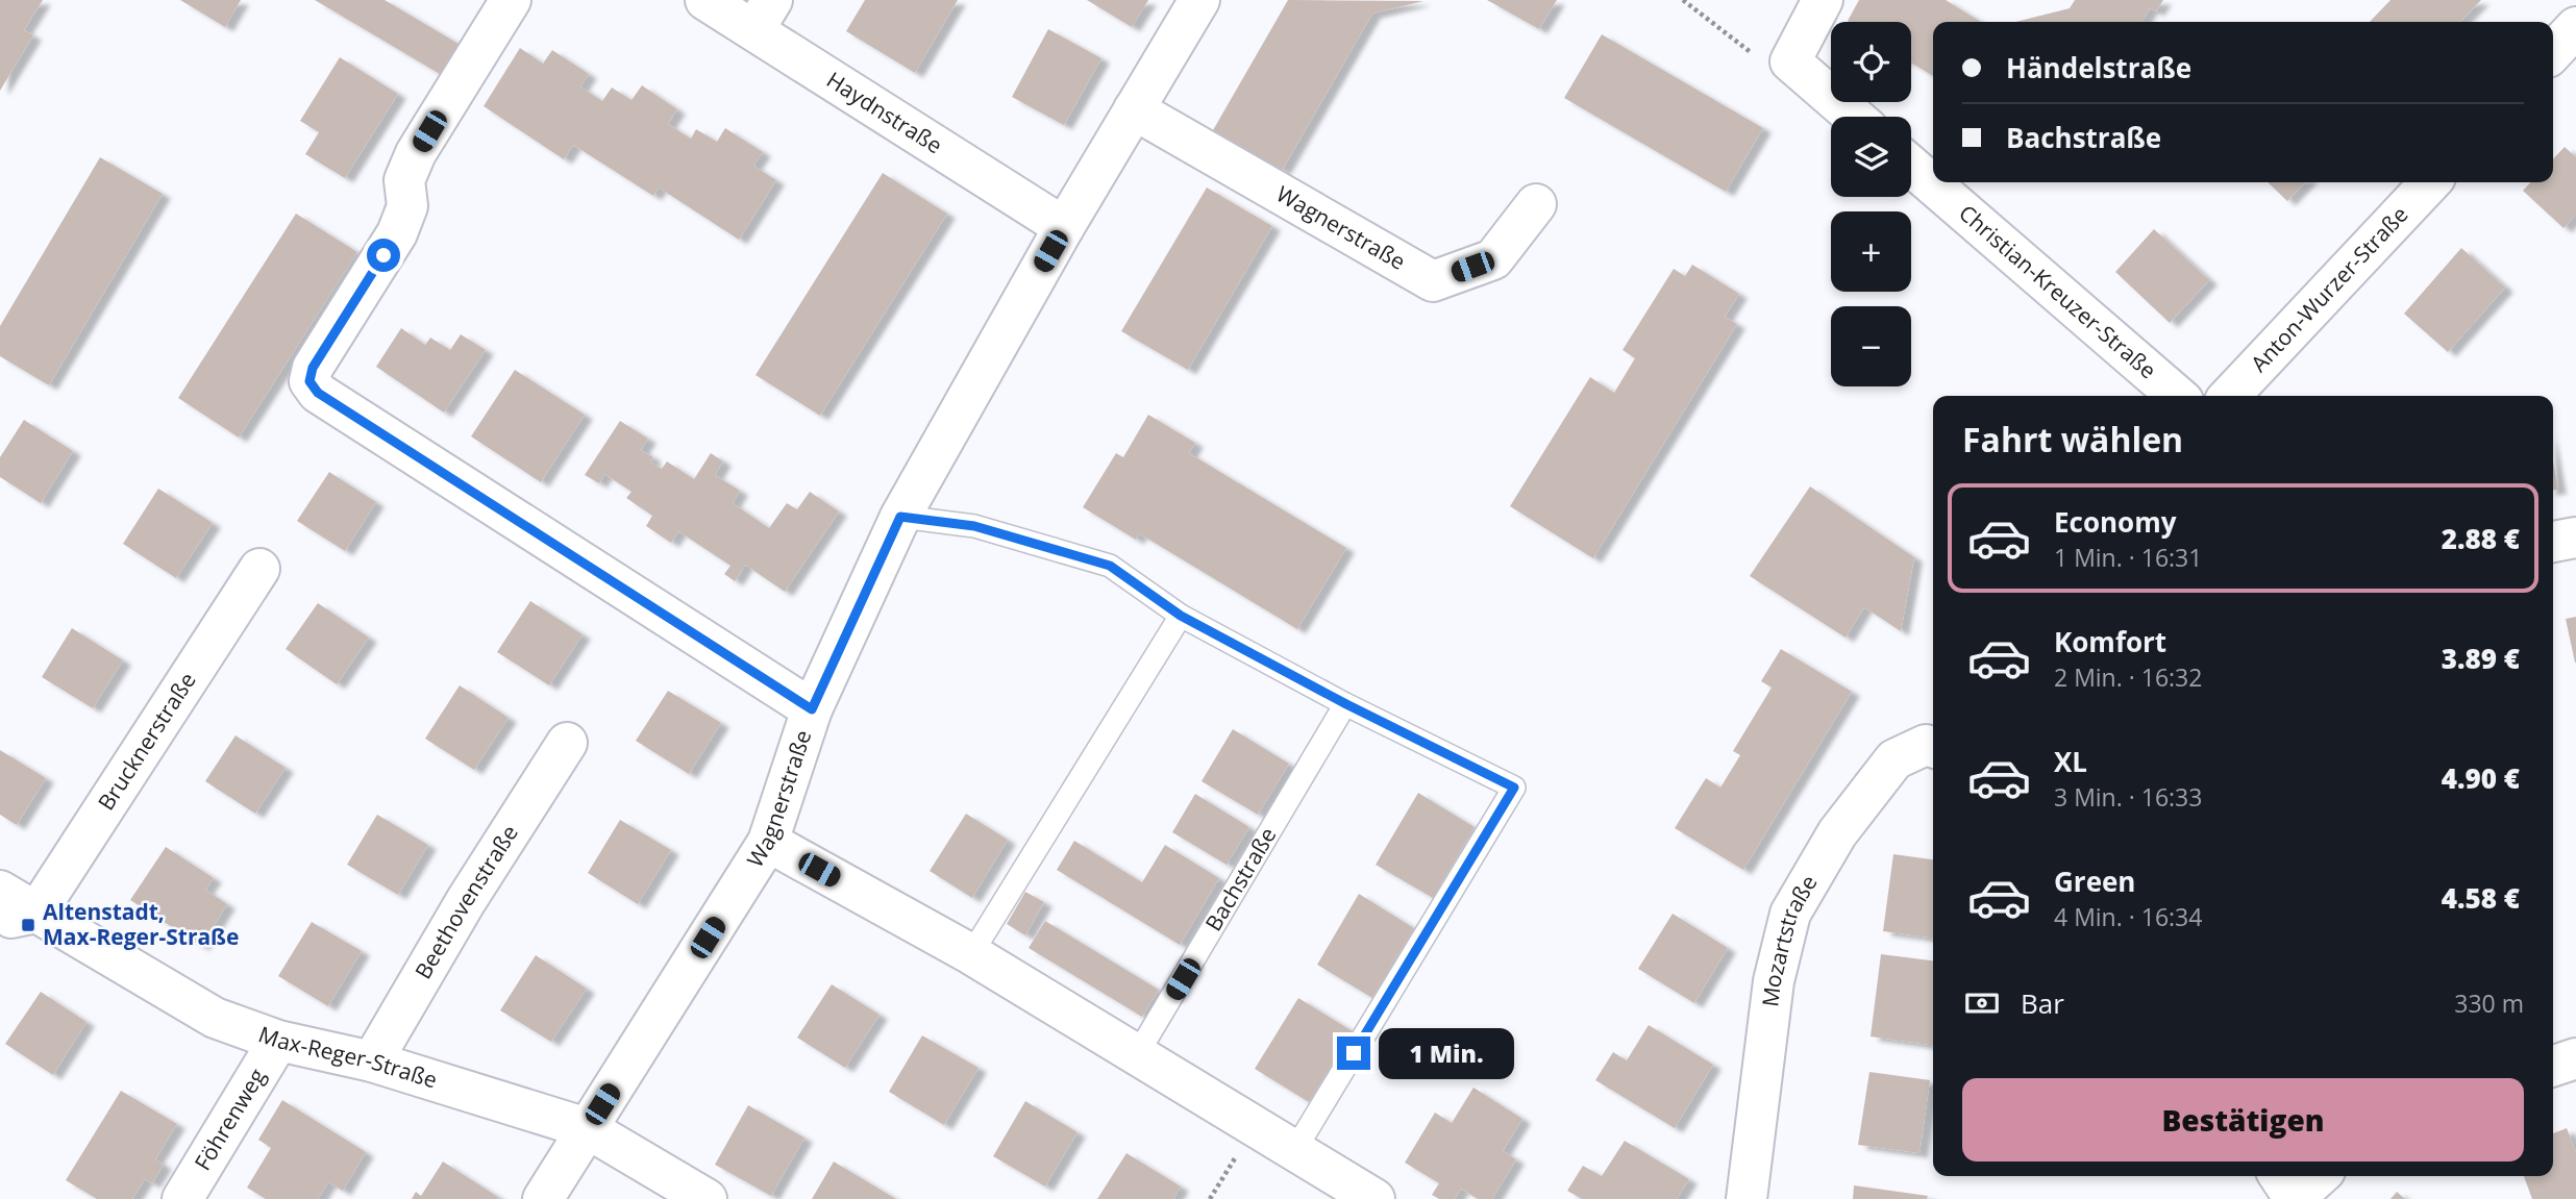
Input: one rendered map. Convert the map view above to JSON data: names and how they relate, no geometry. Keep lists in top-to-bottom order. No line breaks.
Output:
{"streets":{"street":["Haydnstraße","Wagnerstraße","Anton-Wurzer-Straße","Christian-Kreuzer-Straße","Brucknerstraße","Beethovenstraße","Mozartstraße","Max-Reger-Straße","Föhrenweg"],"lane":["Bachstraße"]},"crossings":[["Haydnstraße","Wagnerstraße"],["Wagnerstraße","Max-Reger-Straße"],["Brucknerstraße","Max-Reger-Straße"],["Beethovenstraße","Max-Reger-Straße"],["Max-Reger-Straße","Föhrenweg"]],"places":{"transit":["Altenstadt, Max-Reger-Straße"]},"page":{"map_buttons":["+","−"],"banner":["Händelstraße","Bachstraße"],"heading":"Fahrt wählen","list":[{"name":"Economy","note":"1 Min. · 16:31","value":"2.88 €"},{"name":"Komfort","note":"2 Min. · 16:32","value":"3.89 €"},{"name":"XL","note":"3 Min. · 16:33","value":"4.90 €"},{"name":"Green","note":"4 Min. · 16:34","value":"4.58 €"}],"pay":["Bar","330 m"],"bubble":"1 Min.","buttons":"Bestätigen"}}
